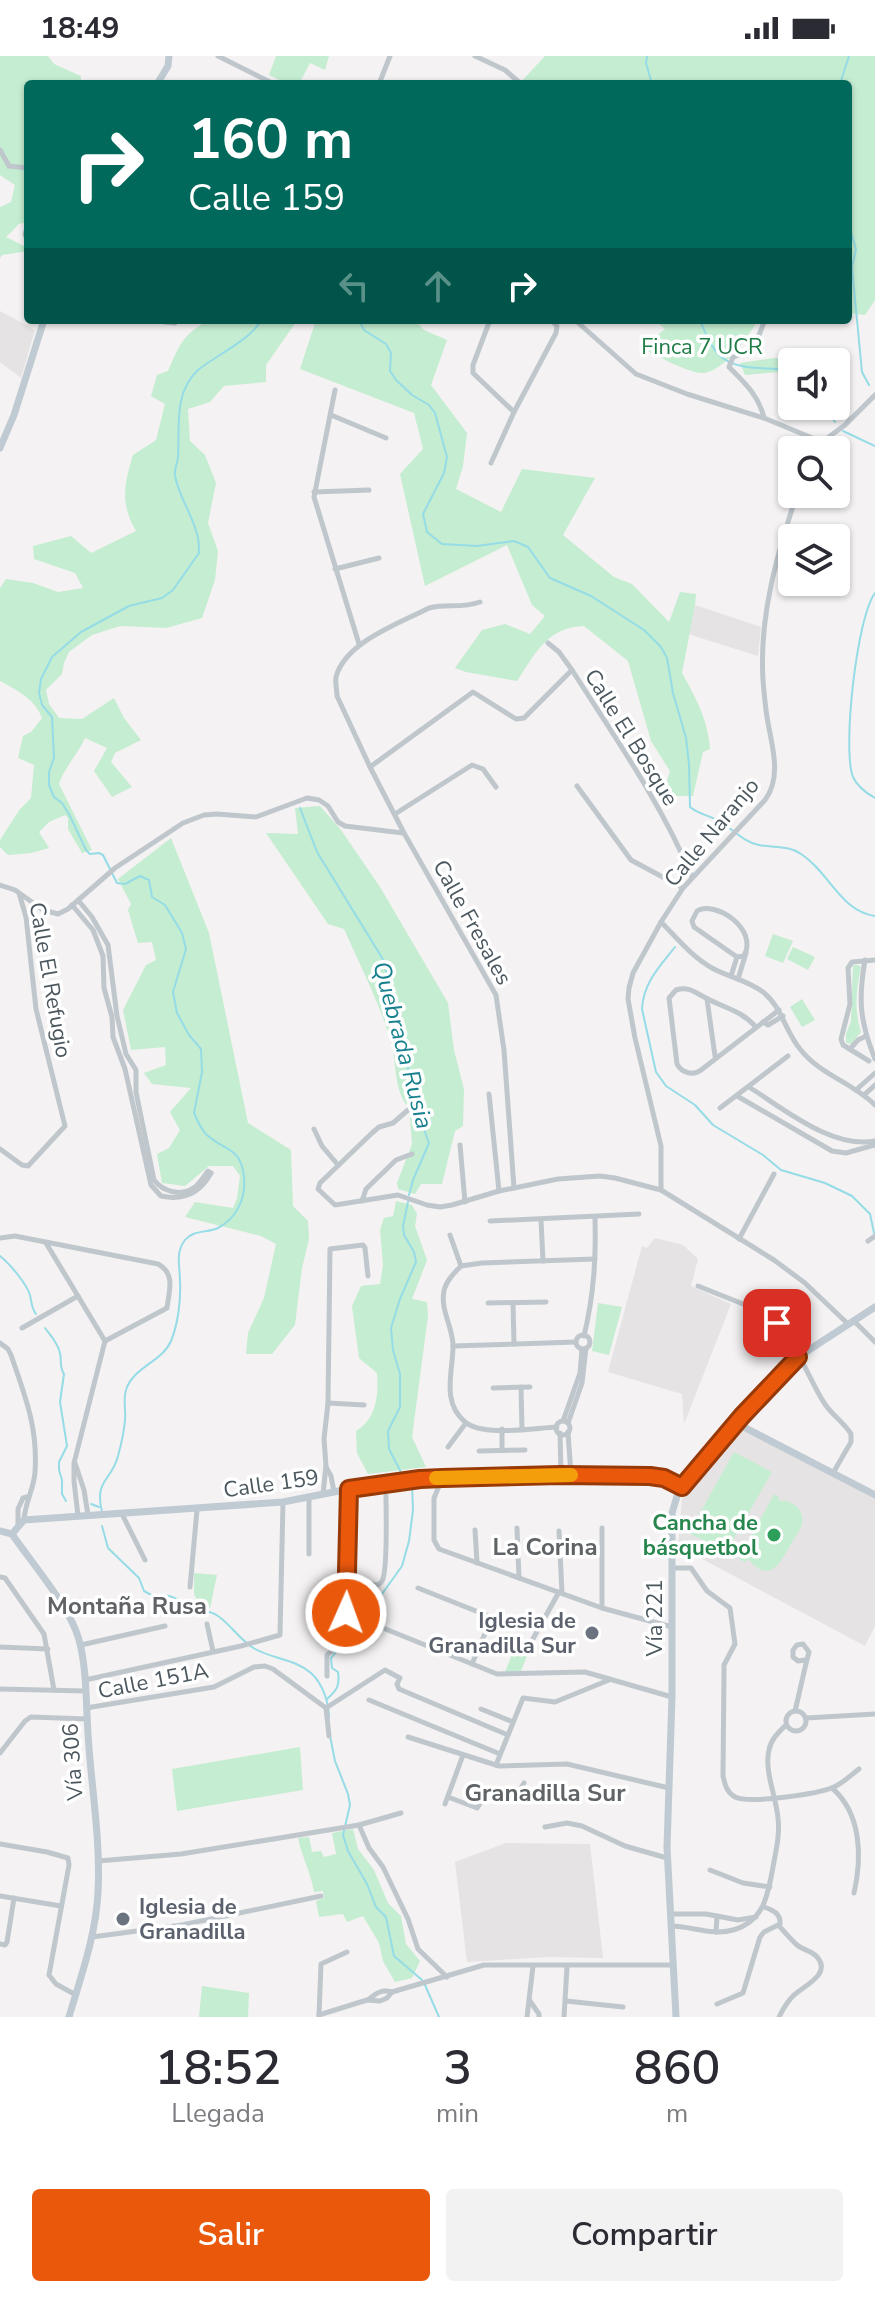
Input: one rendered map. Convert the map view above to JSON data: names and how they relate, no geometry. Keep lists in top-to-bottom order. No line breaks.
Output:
{"streets":{"street":["Calle El Bosque","Calle Naranjo","Calle Fresales","Calle El Refugio","Calle 159","Vía 221","Calle 151A","Vía 306"]},"crossings":[["Calle El Bosque","Calle Naranjo"],["Calle El Bosque","Calle Fresales"],["Calle 159","Vía 221"],["Calle 151A","Vía 306"]],"districts":["La Corina","Montaña Rusa","Granadilla Sur"],"water":["Quebrada Rusia"],"parks":["Finca 7 UCR"],"places":["Cancha de básquetbol","Iglesia de Granadilla Sur","Iglesia de Granadilla"],"page":{"status":"18:49","turn":["160 m","Calle 159"],"eta":["18:52","Llegada","3","min","860","m"],"buttons":["Salir","Compartir"]}}
